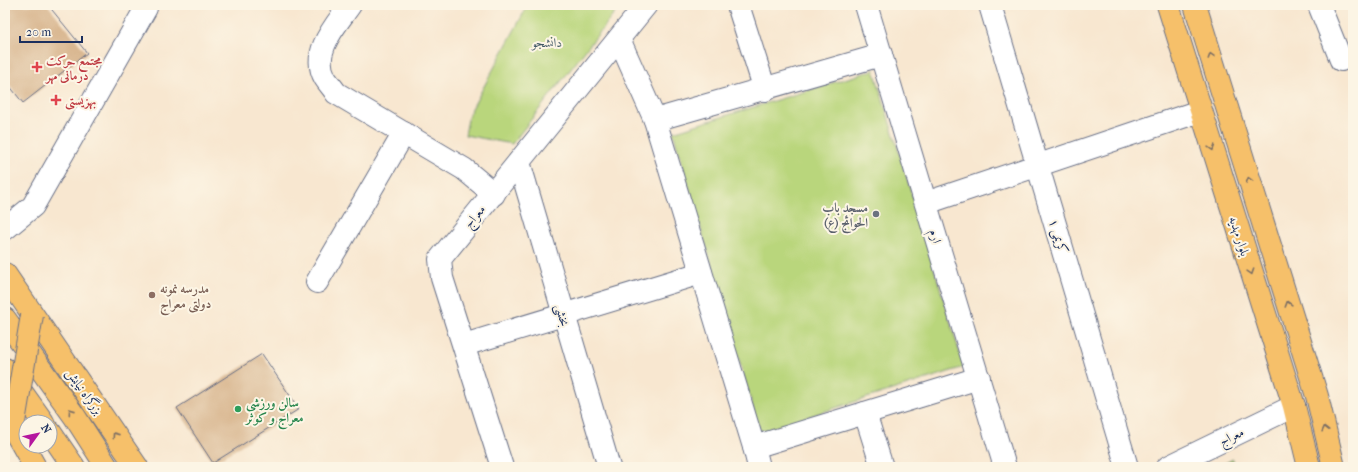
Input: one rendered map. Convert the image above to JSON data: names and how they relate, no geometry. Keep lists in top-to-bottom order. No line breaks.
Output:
{"streets":{"main road":["بلوار مهدیه","بزرگراه نیایش"],"street":["معراج","ارم","کریمی ۱","بخشی"]},"crossings":[["معراج","بلوار مهدیه"],["معراج","بخشی"]],"one_way":["بزرگراه نیایش"],"parks":["دانشجو"],"places":{"health":["مجتمع حرکت درمانی مهر","بهزیستی"],"other":["مسجد باب الحوائج (ع)","مدرسه نمونه دولتی معراج","سالن ورزشی معراج و کوثر"]},"scale_bar":"20 m","north":"top right"}
